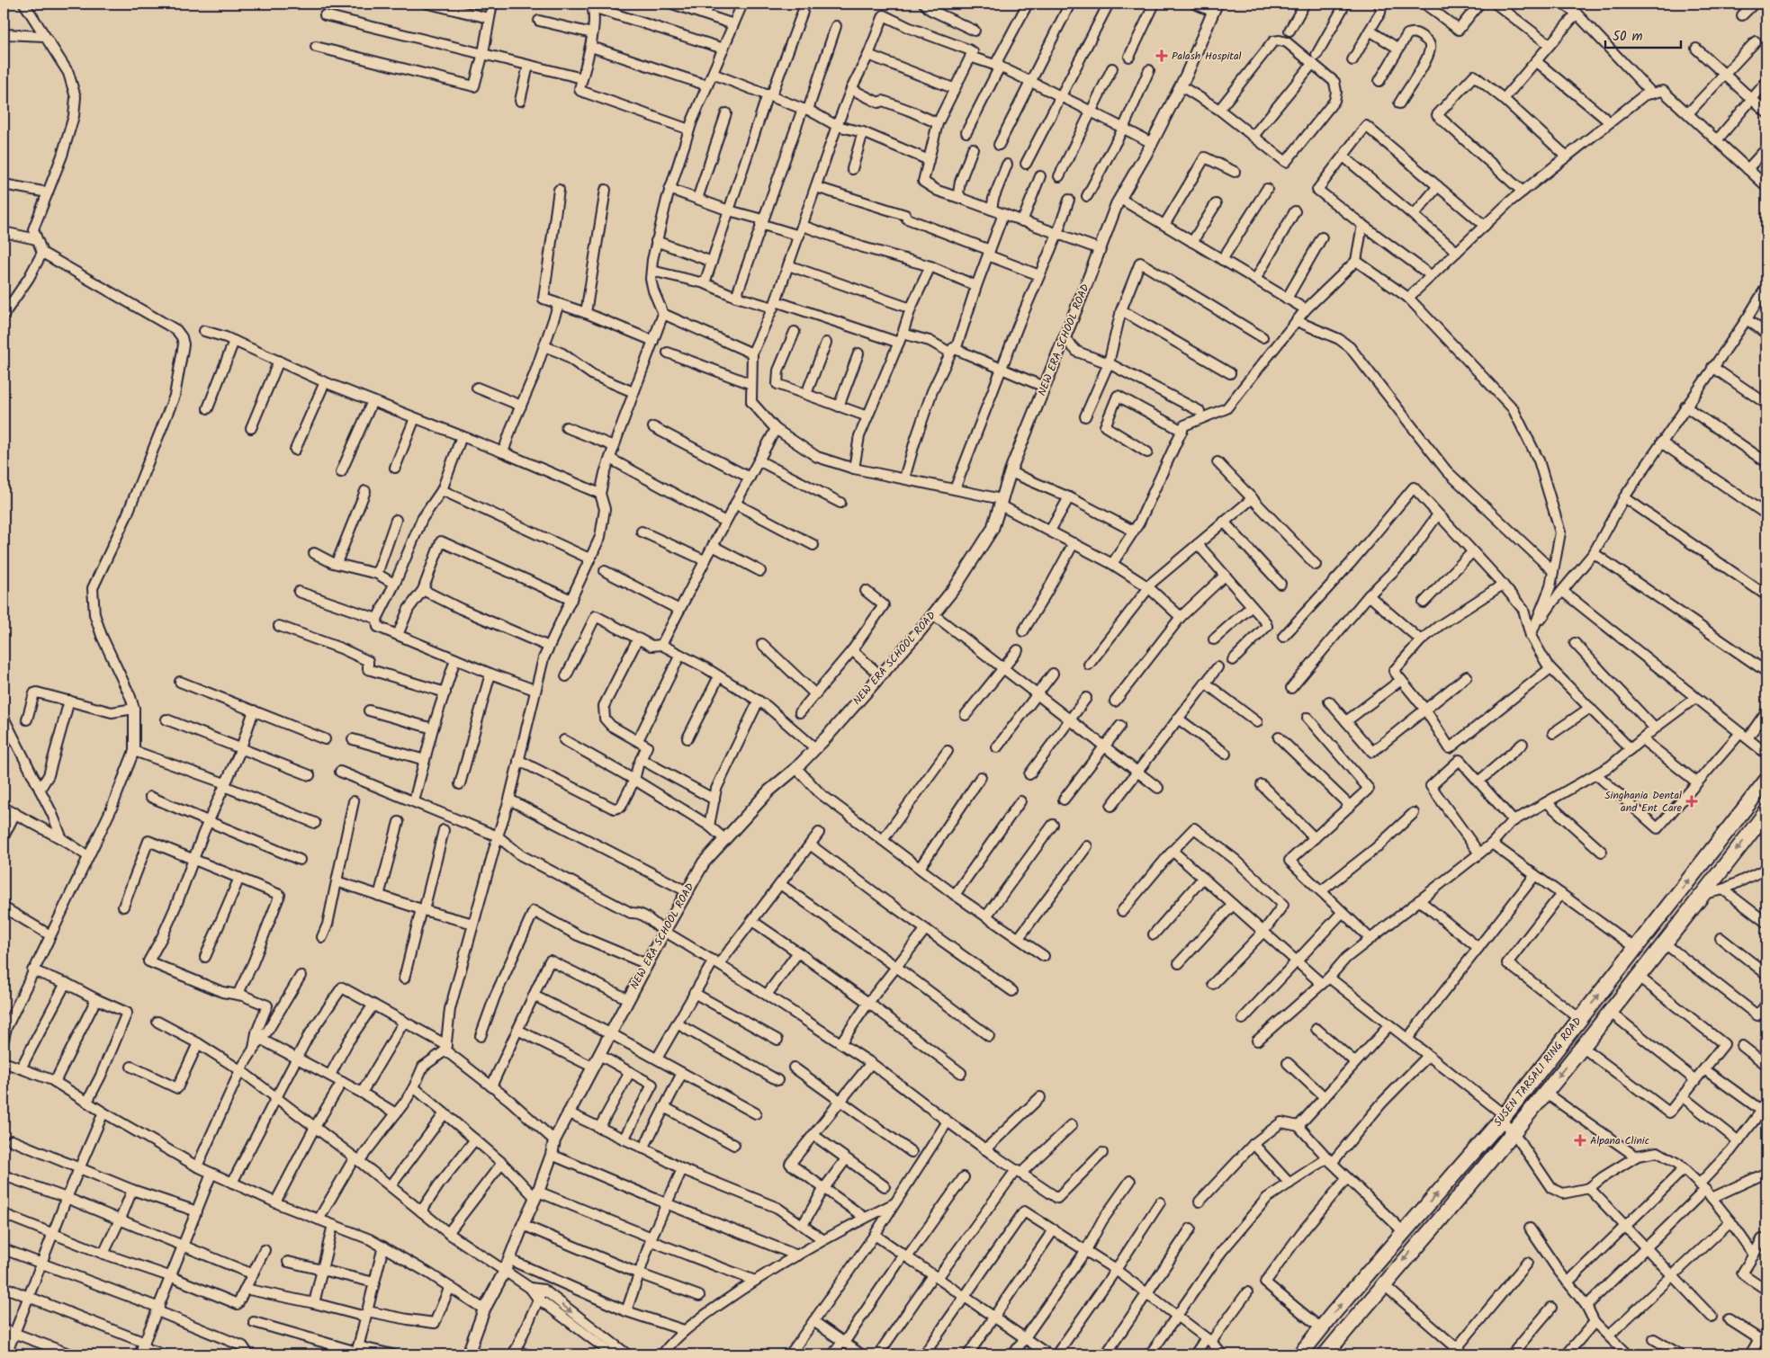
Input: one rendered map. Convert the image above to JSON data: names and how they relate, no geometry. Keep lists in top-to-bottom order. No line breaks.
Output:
{"streets":{"main road":["SUSEN TARSALI RING ROAD"],"street":["NEW ERA SCHOOL ROAD"]},"places":{"health":["Palash Hospital","Singhania Dental and Ent Care","Alpana Clinic"]},"scale_bar":"50 m"}
